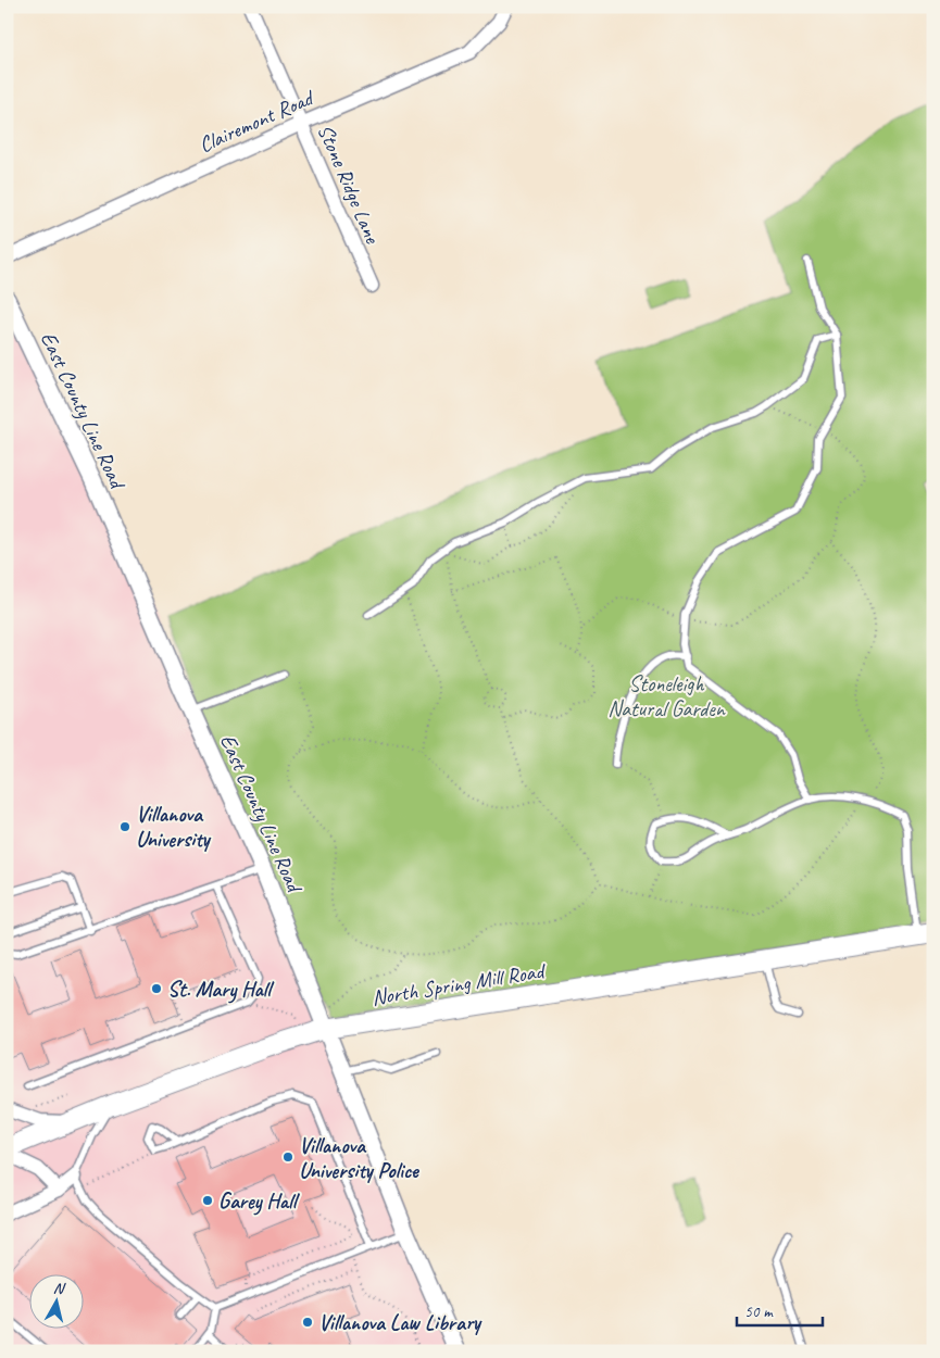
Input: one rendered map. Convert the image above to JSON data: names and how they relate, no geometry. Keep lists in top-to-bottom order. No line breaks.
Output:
{"streets":{"main road":["North Spring Mill Road"],"street":["Clairemont Road","Stone Ridge Lane","East County Line Road"]},"crossings":[["Clairemont Road","Stone Ridge Lane"],["East County Line Road","North Spring Mill Road"]],"parks":["Stoneleigh Natural Garden"],"places":["Villanova University","St. Mary Hall","Villanova University Police","Garey Hall","Villanova Law Library"],"scale_bar":"50 m","north":"top"}
